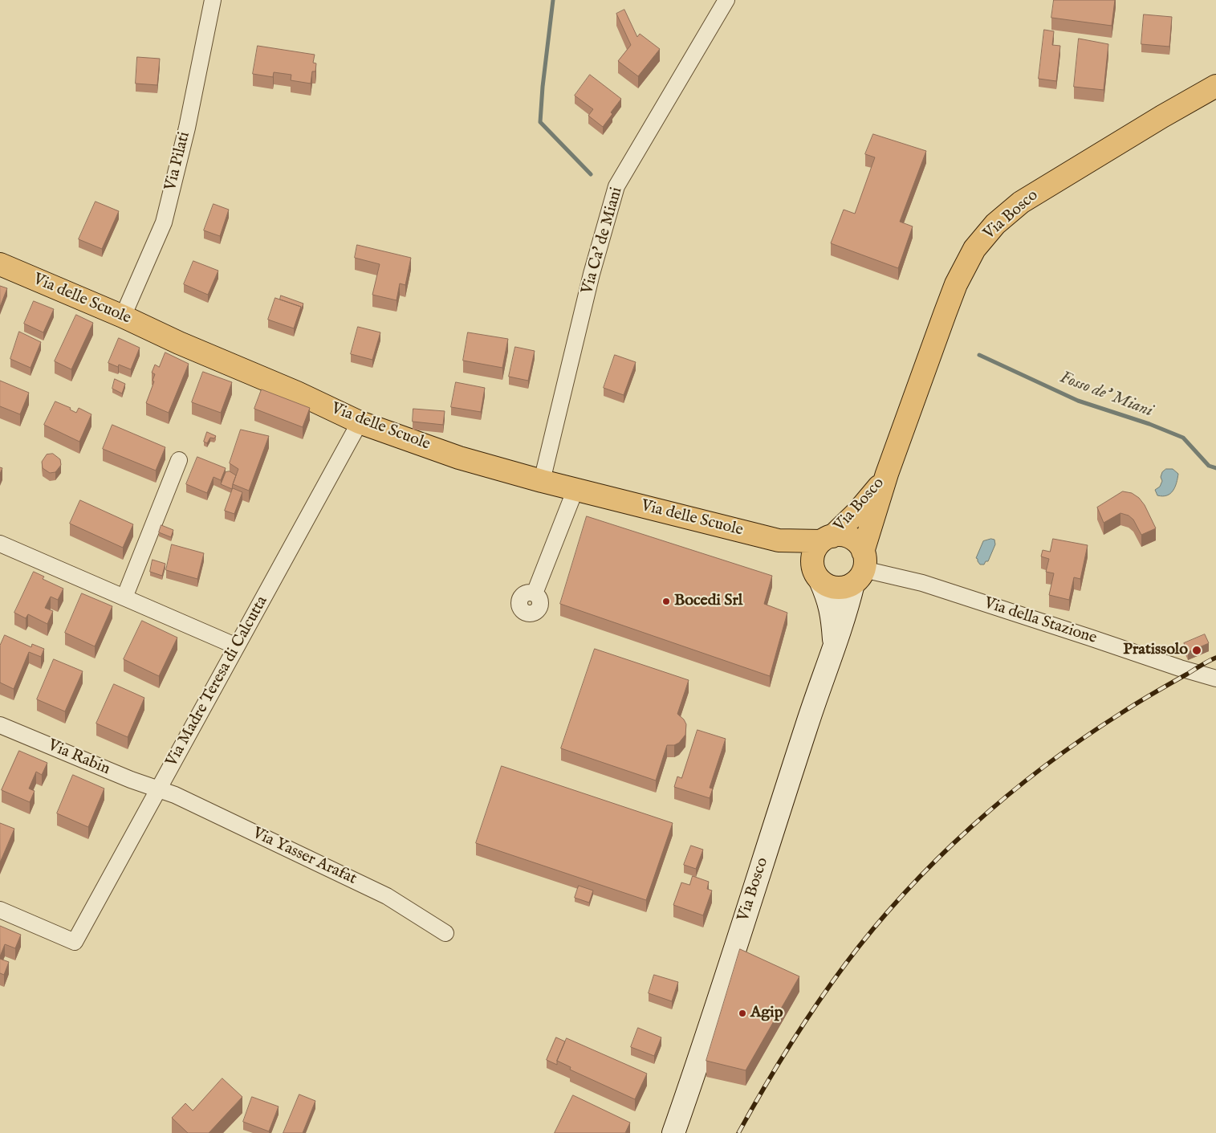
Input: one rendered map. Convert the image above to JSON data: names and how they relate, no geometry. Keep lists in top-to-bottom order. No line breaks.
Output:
{"streets":{"main road":["Via Bosco","Via delle Scuole"],"street":["Via Pilati","Via Ca' de Miani","Via della Stazione","Via Madre Teresa di Calcutta","Via Rabin","Via Yasser Arafat"]},"crossings":[["Via Pilati","Via delle Scuole"],["Via Bosco","Via delle Scuole"],["Via Bosco","Via della Stazione"],["Via Ca' de Miani","Via delle Scuole"],["Via delle Scuole","Via della Stazione"],["Via delle Scuole","Via Madre Teresa di Calcutta"],["Via Madre Teresa di Calcutta","Via Rabin"],["Via Madre Teresa di Calcutta","Via Yasser Arafat"],["Via Rabin","Via Yasser Arafat"]],"water":["Fosso de' Miani"],"places":["Bocedi Srl","Pratissolo","Agip"]}
